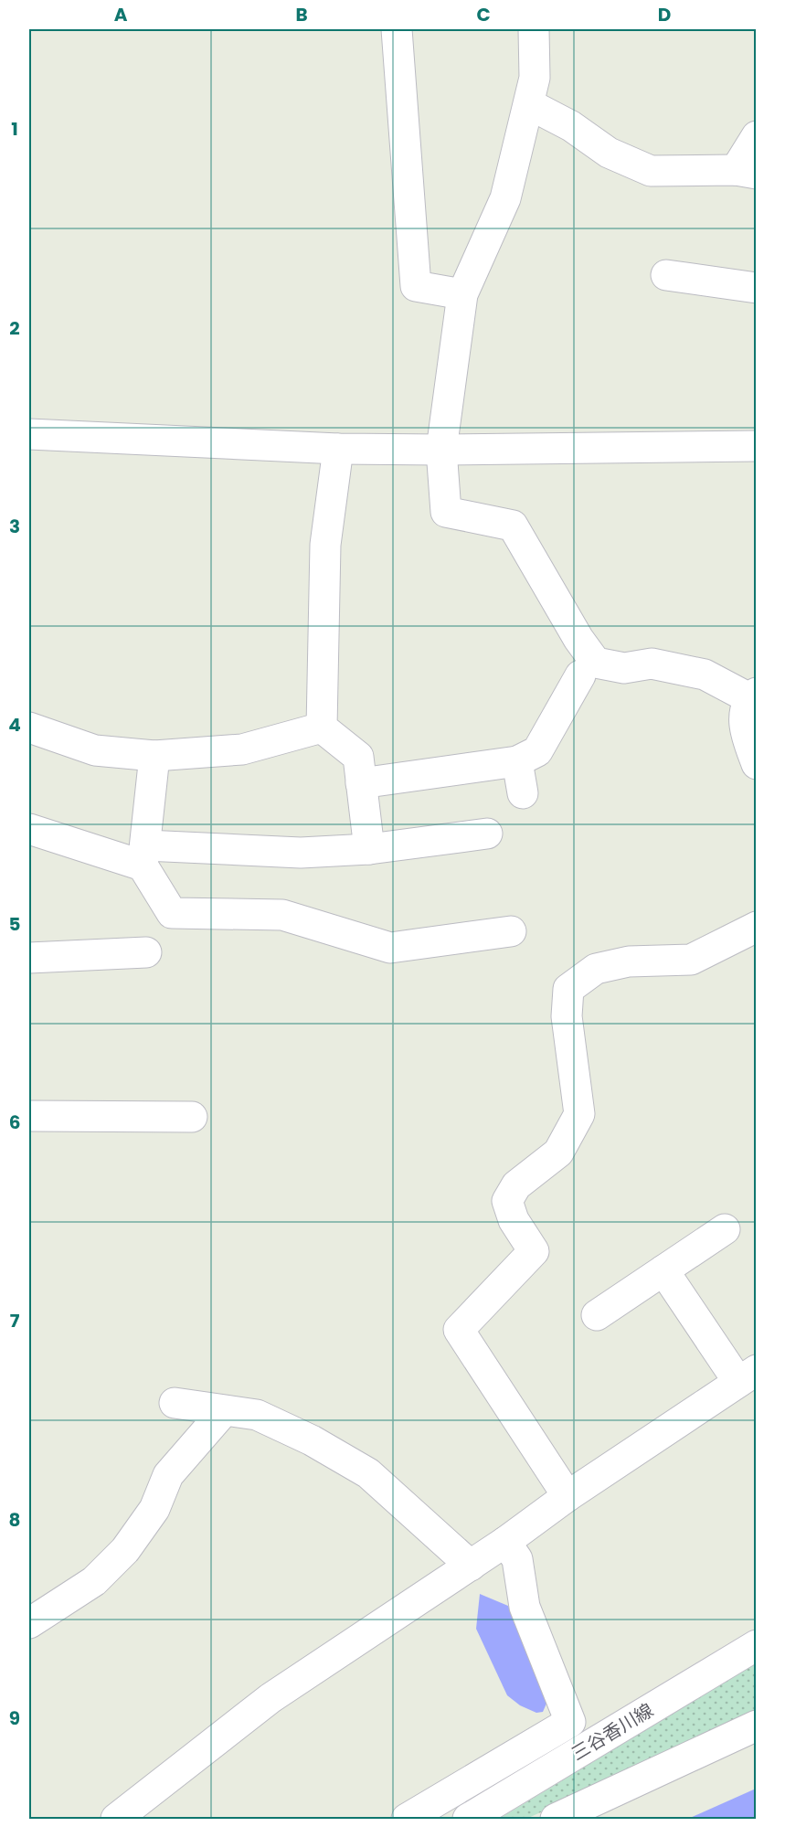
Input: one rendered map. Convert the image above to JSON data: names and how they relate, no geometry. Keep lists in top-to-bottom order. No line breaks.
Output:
{"streets":{"street":["三谷香川線"]},"grid":{"columns":["A","B","C","D"],"rows":["1","2","3","4","5","6","7","8","9"]}}
